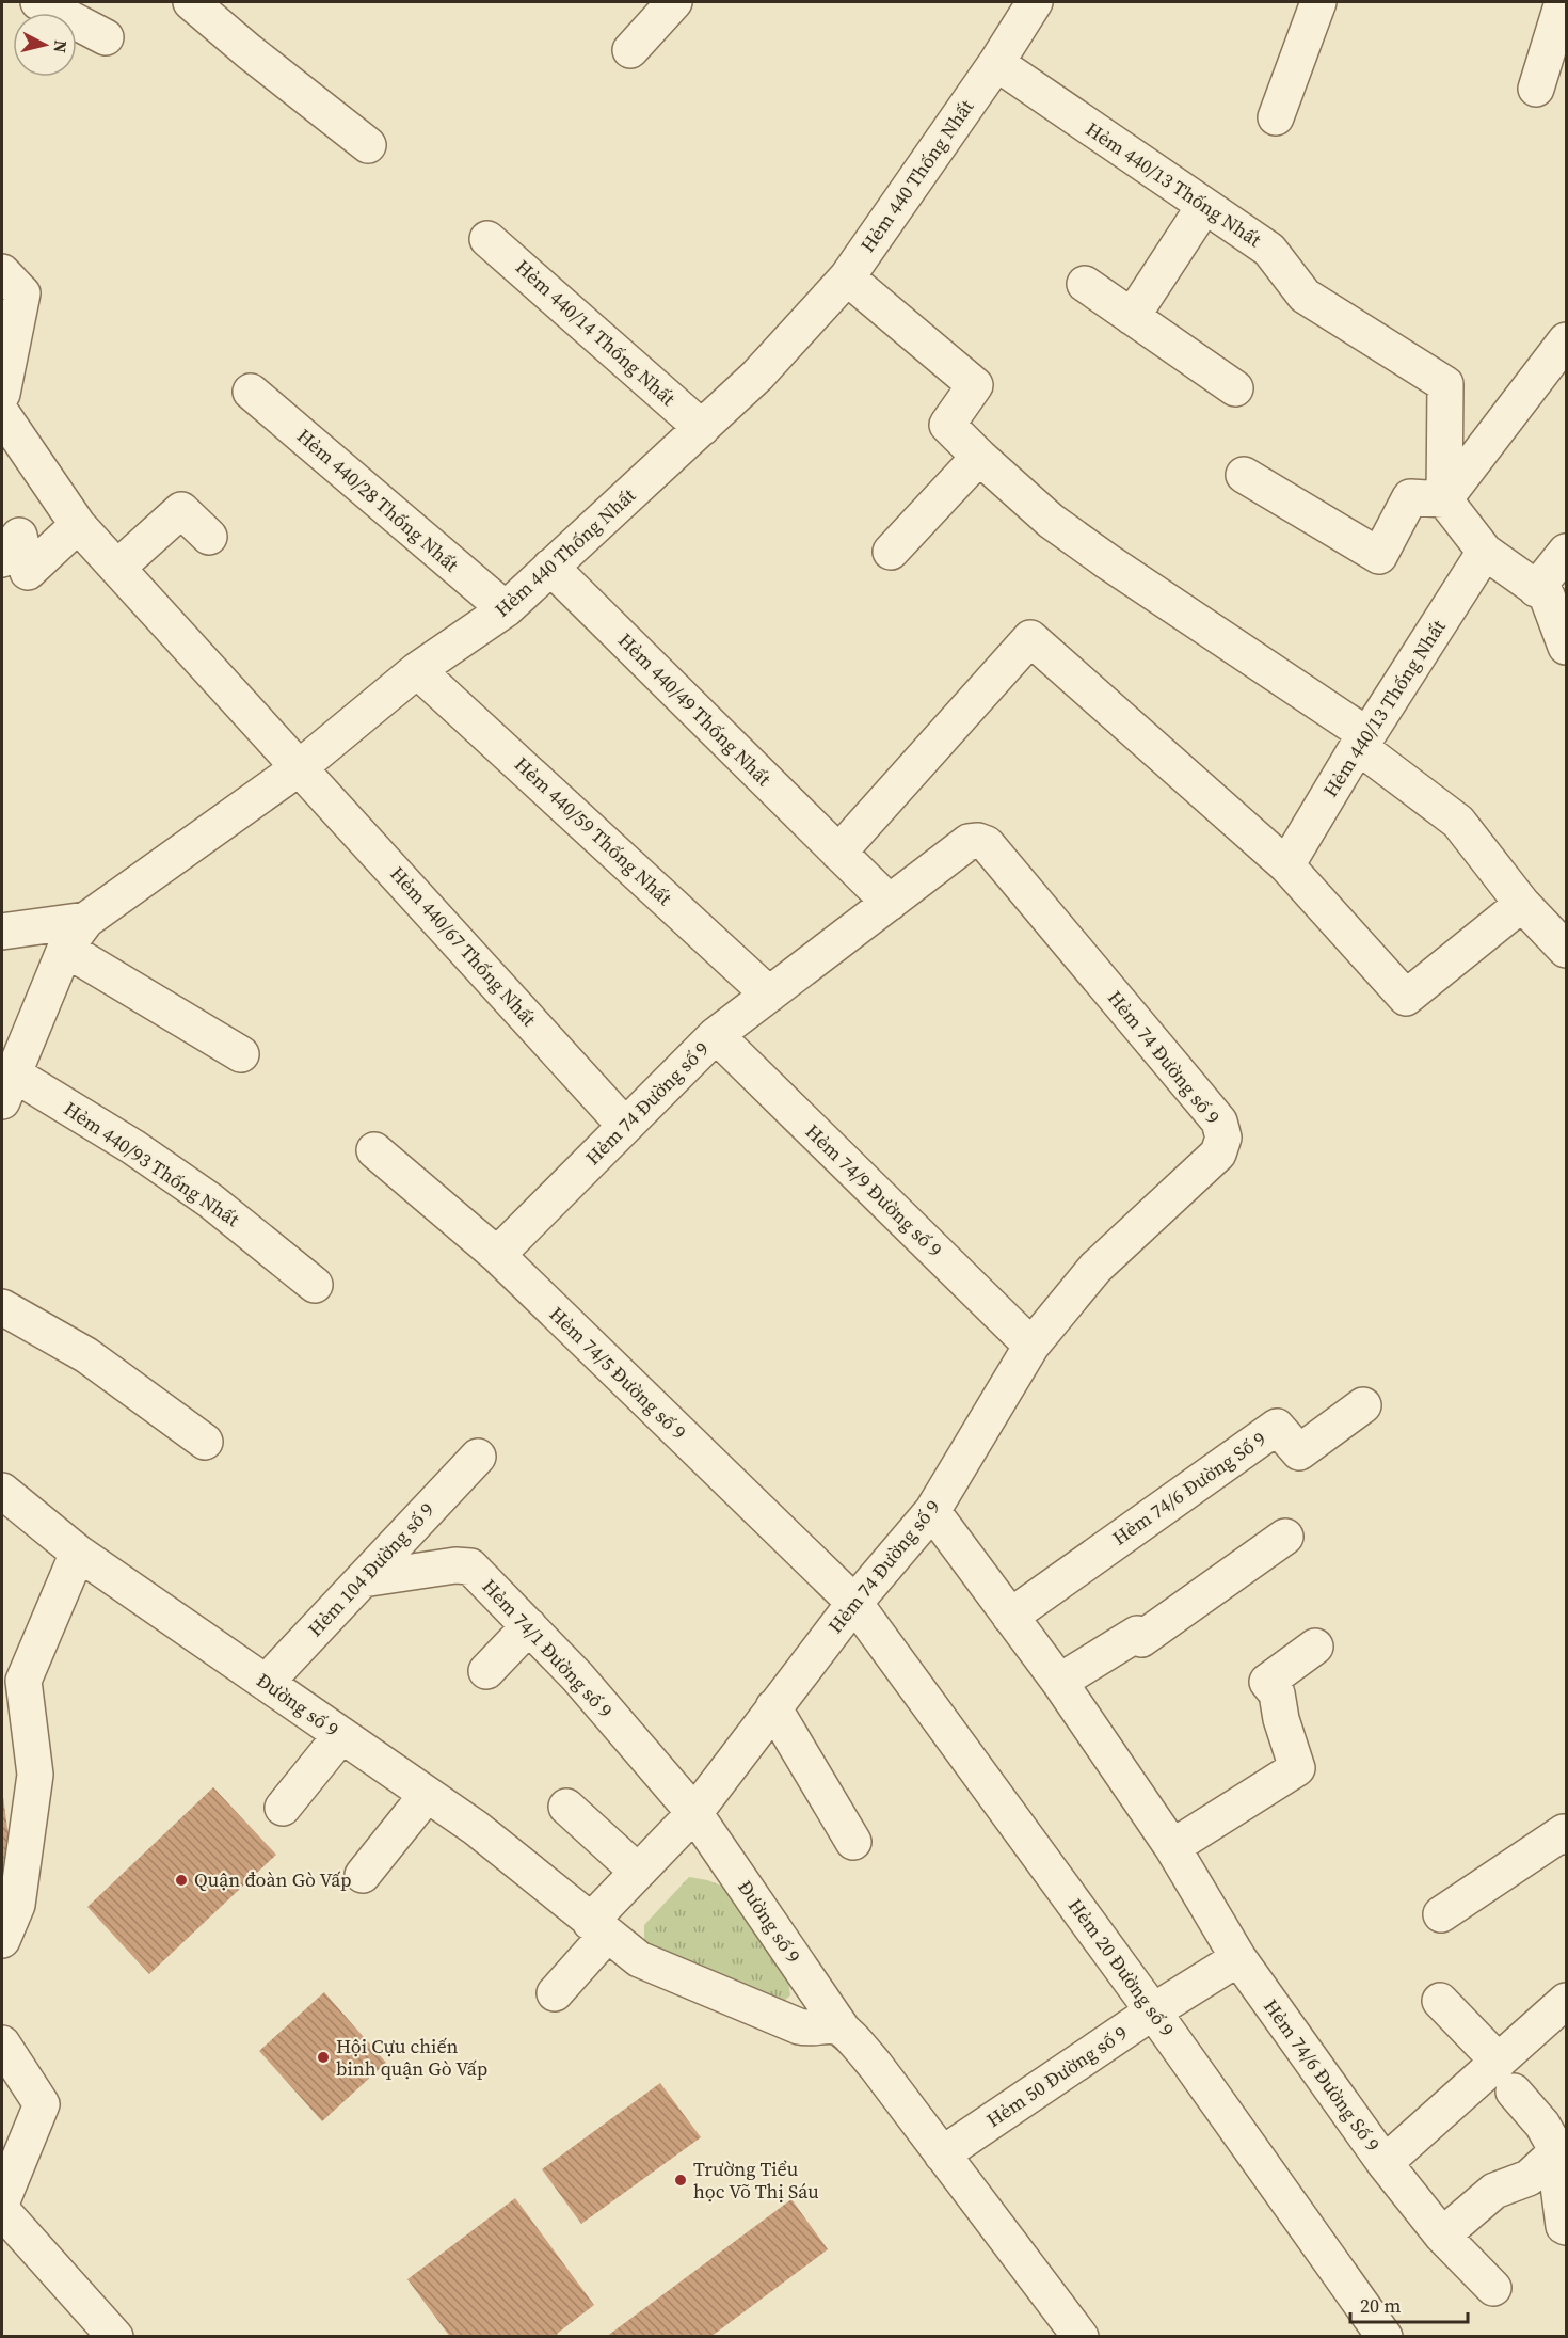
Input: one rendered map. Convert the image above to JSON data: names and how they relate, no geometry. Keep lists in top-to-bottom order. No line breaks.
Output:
{"streets":{"street":["Hẻm 440 Thống Nhất","Hẻm 440/13 Thống Nhất","Hẻm 440/14 Thống Nhất","Hẻm 440/28 Thống Nhất","Hẻm 440/49 Thống Nhất","Hẻm 440/59 Thống Nhất","Hẻm 440/67 Thống Nhất","Hẻm 74 Đường số 9","Hẻm 440/93 Thống Nhất","Hẻm 74/9 Đường số 9","Hẻm 74/5 Đường số 9","Hẻm 74/6 Đường Số 9","Hẻm 104 Đường số 9","Hẻm 74/1 Đường số 9","Đường số 9","Hẻm 20 Đường số 9","Hẻm 50 Đường số 9"]},"crossings":[["Hẻm 440 Thống Nhất","Hẻm 440/13 Thống Nhất"],["Hẻm 440 Thống Nhất","Hẻm 440/14 Thống Nhất"],["Hẻm 440 Thống Nhất","Hẻm 440/28 Thống Nhất"],["Hẻm 440 Thống Nhất","Hẻm 440/49 Thống Nhất"],["Hẻm 440 Thống Nhất","Hẻm 440/59 Thống Nhất"],["Hẻm 440 Thống Nhất","Hẻm 440/67 Thống Nhất"],["Hẻm 440 Thống Nhất","Hẻm 440/93 Thống Nhất"],["Hẻm 440/49 Thống Nhất","Hẻm 74 Đường số 9"],["Hẻm 440/59 Thống Nhất","Hẻm 74 Đường số 9"],["Hẻm 440/67 Thống Nhất","Hẻm 74 Đường số 9"],["Hẻm 74 Đường số 9","Hẻm 74/9 Đường số 9"],["Hẻm 74 Đường số 9","Hẻm 74/5 Đường số 9"],["Hẻm 74 Đường số 9","Hẻm 74/6 Đường Số 9"],["Hẻm 74 Đường số 9","Hẻm 74/1 Đường số 9"],["Hẻm 74 Đường số 9","Đường số 9"],["Hẻm 74 Đường số 9","Hẻm 20 Đường số 9"],["Hẻm 74/5 Đường số 9","Hẻm 20 Đường số 9"],["Hẻm 74/6 Đường Số 9","Hẻm 50 Đường số 9"],["Hẻm 104 Đường số 9","Hẻm 74/1 Đường số 9"],["Hẻm 104 Đường số 9","Đường số 9"],["Hẻm 74/1 Đường số 9","Đường số 9"],["Đường số 9","Hẻm 50 Đường số 9"],["Hẻm 20 Đường số 9","Hẻm 50 Đường số 9"]],"places":["Quận đoàn Gò Vấp","Hội Cựu chiến binh quận Gò Vấp","Trường Tiểu học Võ Thị Sáu"],"scale_bar":"20 m","north":"right"}
